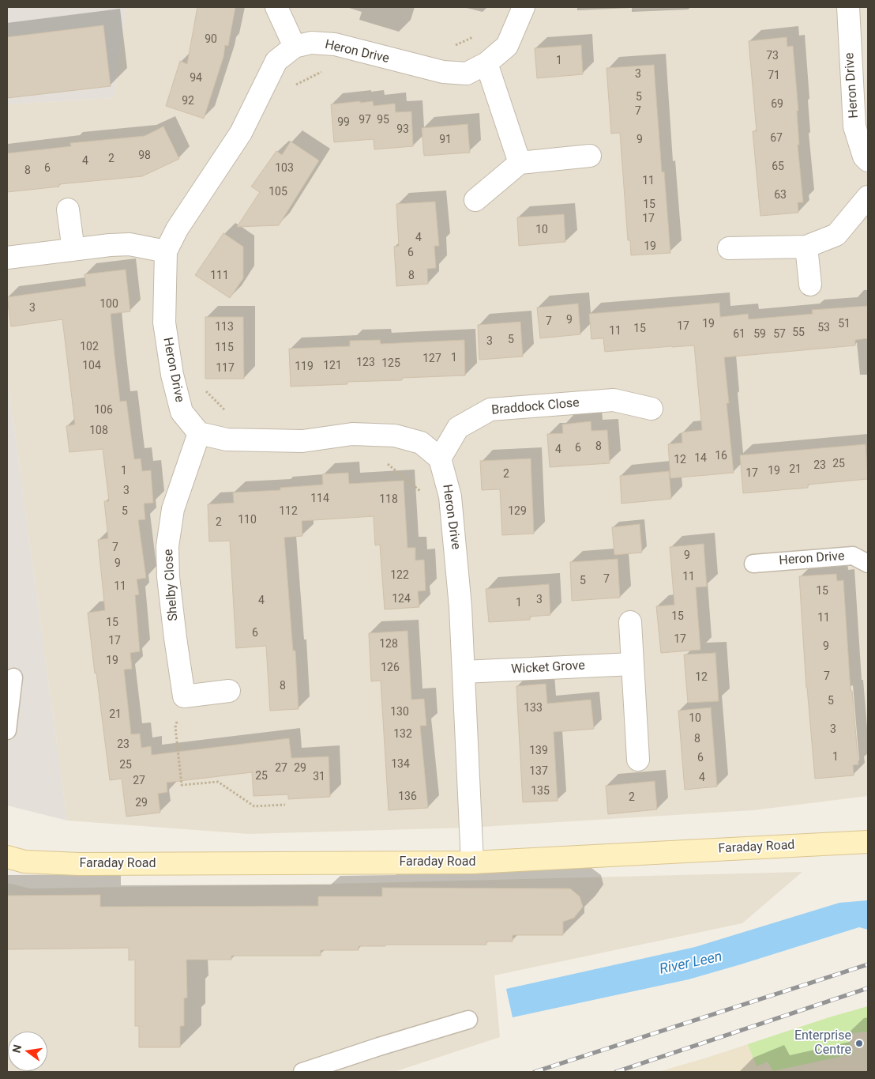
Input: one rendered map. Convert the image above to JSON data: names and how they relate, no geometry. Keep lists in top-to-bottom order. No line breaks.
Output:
{"streets":{"street":["Heron Drive","Braddock Close","Shelby Close","Wicket Grove","Faraday Road"]},"crossings":[["Heron Drive","Braddock Close"],["Heron Drive","Shelby Close"],["Heron Drive","Wicket Grove"],["Heron Drive","Faraday Road"]],"water":["River Leen"],"places":["Enterprise Centre"],"house_numbers":["90","73","1","3","71","94","5","92","69","7","97","95","99","93","67","91","9","98","2","4","65","6","103","8","11","105","63","15","17","10","4","19","6","111","8","100","3","9","7","19","51","17","113","53","15","11","55","61","59","57","5","3","102","115","1","127","123","125","104","121","119","117","106","108","8","6","4","16","14","12","25","23","21","1","19","17","2","3","114","118","5","112","129","110","2","7","9","9","122","11","7","5","11","15","124","3","4","1","15","11","15","6","17","17","128","9","19","126","7","12","8","5","133","130","21","10","3","132","8","23","139","1","6","134","25","27","29","137","25","31","4","27","135","136","2","29"],"north":"left"}
